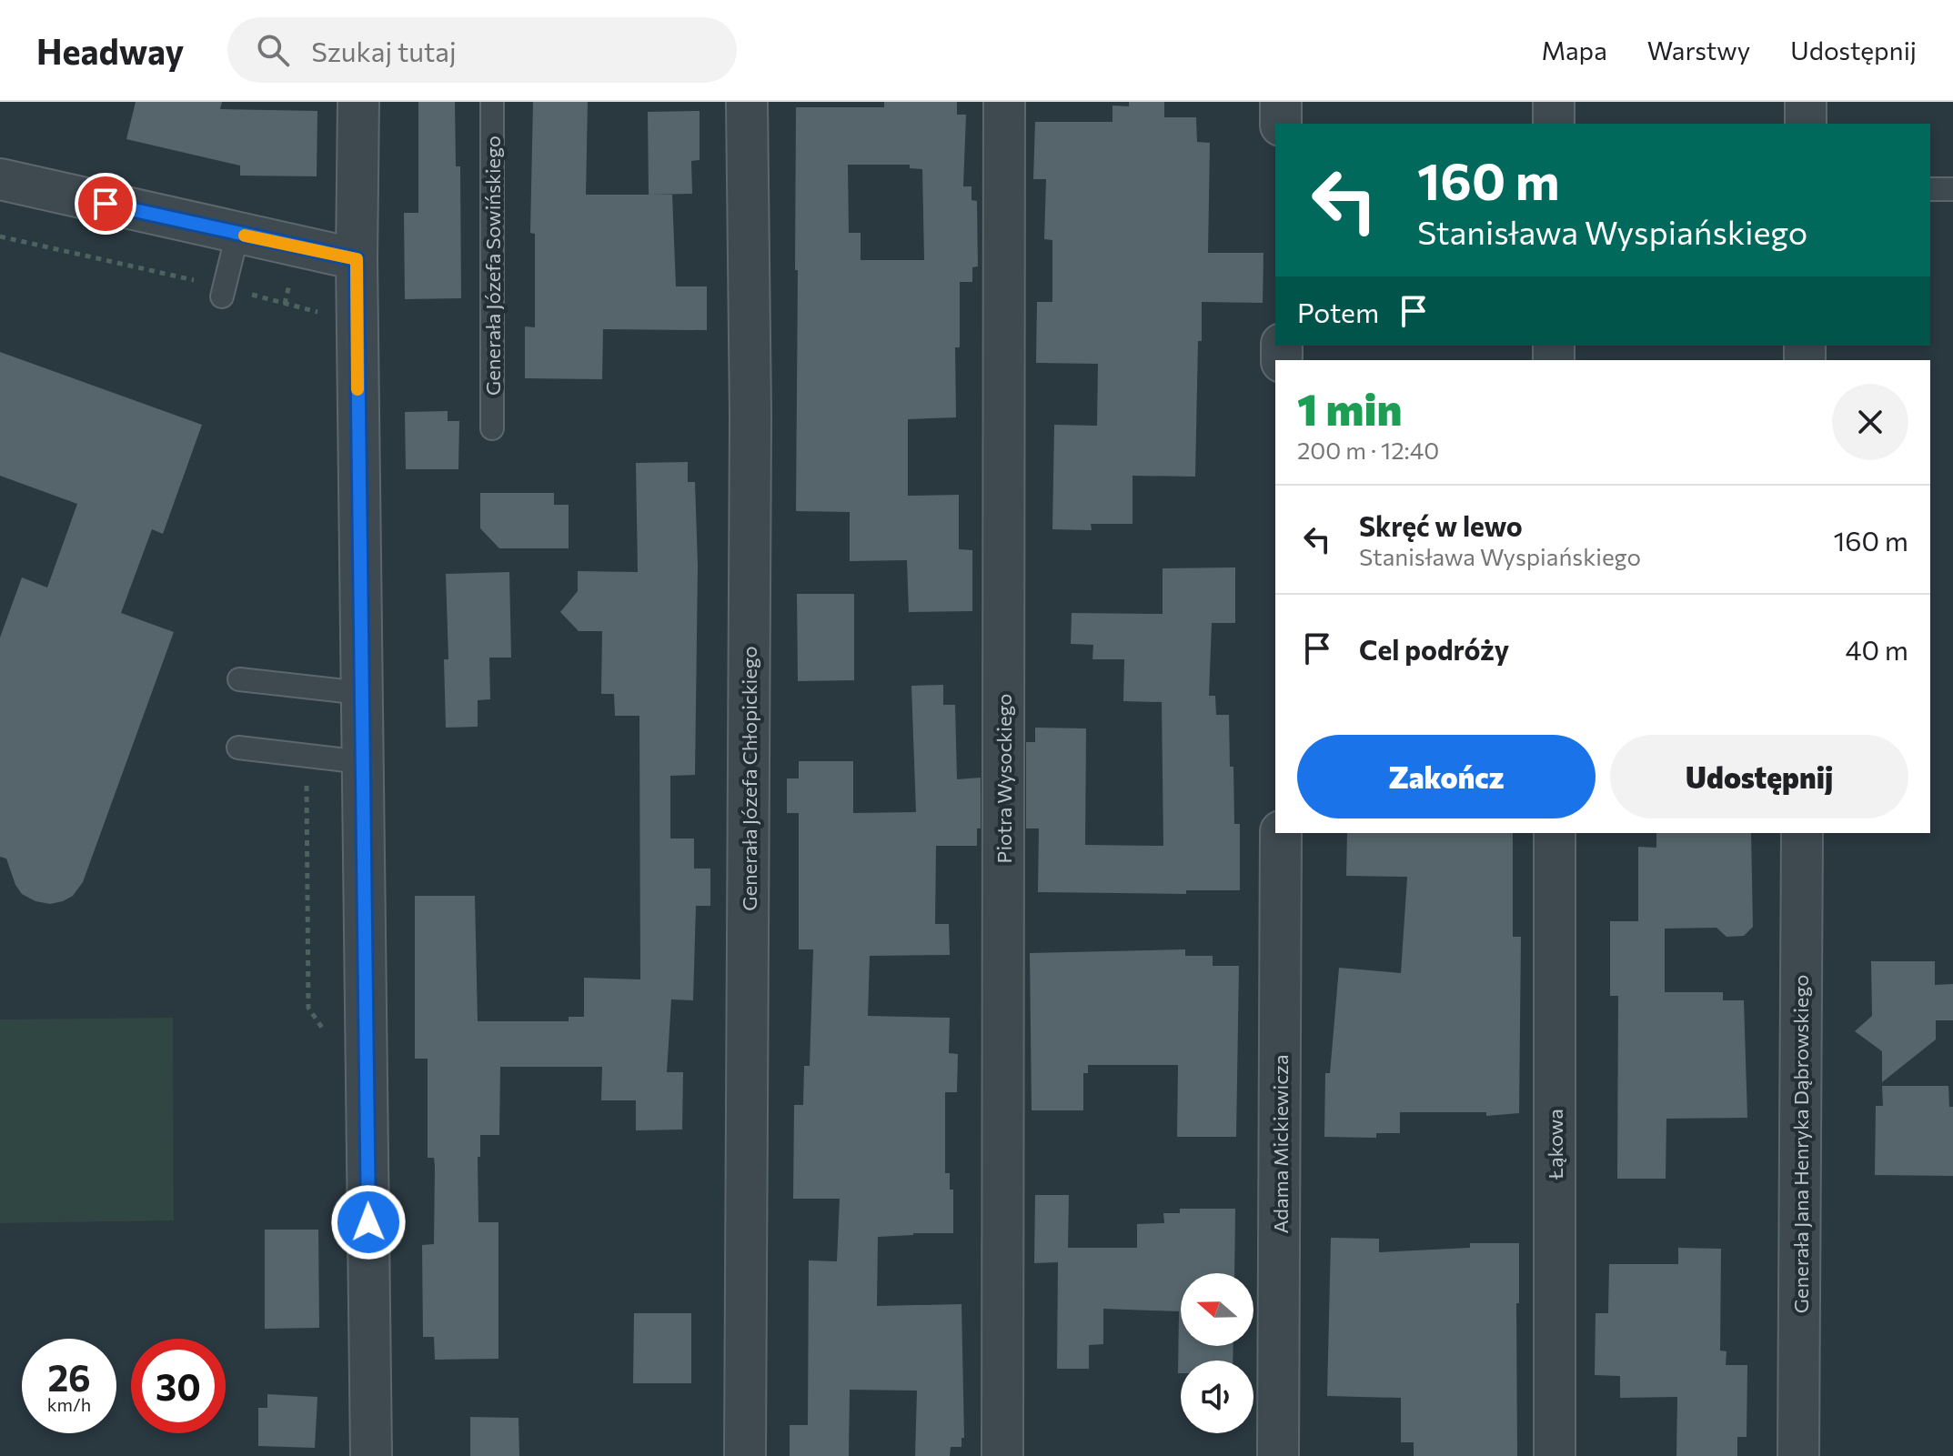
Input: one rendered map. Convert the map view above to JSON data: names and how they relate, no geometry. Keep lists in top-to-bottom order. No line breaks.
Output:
{"streets":{"street":["Generała Józefa Chłopickiego","Piotra Wysockiego","Adama Mickiewicza","Łąkowa","Generała Jana Henryka Dąbrowskiego"],"lane":["Generała Józefa Sowińskiego"]},"north":"left","page":{"header":"Headway","search":"Szukaj tutaj","nav":["Mapa","Warstwy","Udostępnij"],"turn":["160 m","Stanisława Wyspiańskiego"],"then":"Potem","heading":["1 min","200 m · 12:40"],"list":[{"name":"Skręć w lewo","note":"Stanisława Wyspiańskiego","value":"160 m"},{"name":"Cel podróży","value":"40 m"}],"buttons":["Zakończ","Udostępnij"],"speed":"26 km/h","limit":"30"}}
